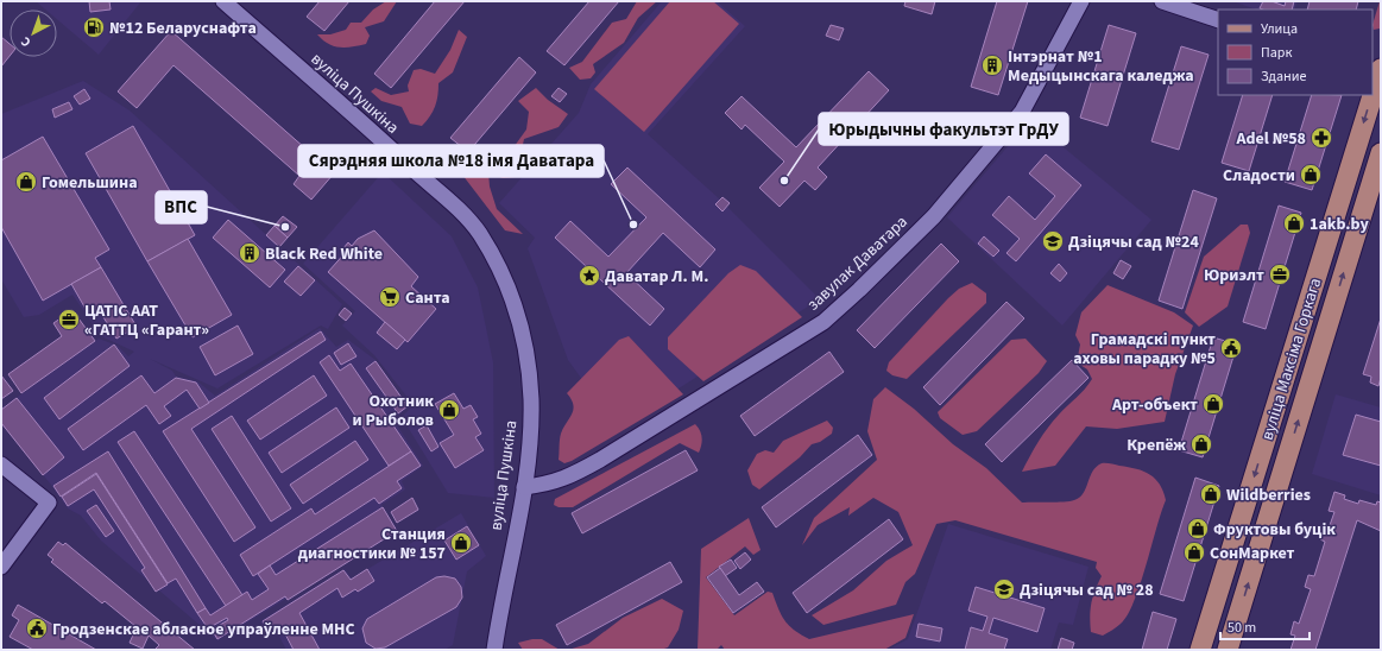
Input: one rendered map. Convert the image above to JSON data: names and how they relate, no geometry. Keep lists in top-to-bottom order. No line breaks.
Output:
{"streets":{"main road":["вуліца Максіма Горкага"],"street":["вуліца Пушкіна","завулак Даватара"]},"crossings":[["вуліца Пушкіна","завулак Даватара"]],"places":{"fuel station":["№12 Беларуснафта"],"building":["Інтэрнат №1 Медыцынскага каледжа","Black Red White"],"pharmacy":["Adel №58"],"shop":["Сладости","Гомельшина","1akb.by","Арт-объект","Охотник и Рыболов","Крепёж","Wildberries","Фруктовы буцік","Станция диагностики № 157","СонМаркет"],"other":["Юрыдычны факультэт ГрДУ","Сярэдняя школа №18 імя Даватара","ВПС"],"school or university":["Дзіцячы сад №24","Дзіцячы сад № 28"],"office":["Юриэлт","ЦАТІС ААТ «ГАТТЦ «Гарант»"],"place":["Даватар Л. М."],"supermarket":["Санта"],"public building":["Грамадскі пункт аховы парадку №5","Гродзенскае абласное упраўленне МНС"]},"legend":["Улица","Парк","Здание"],"scale_bar":"50 m","north":"bottom left"}
